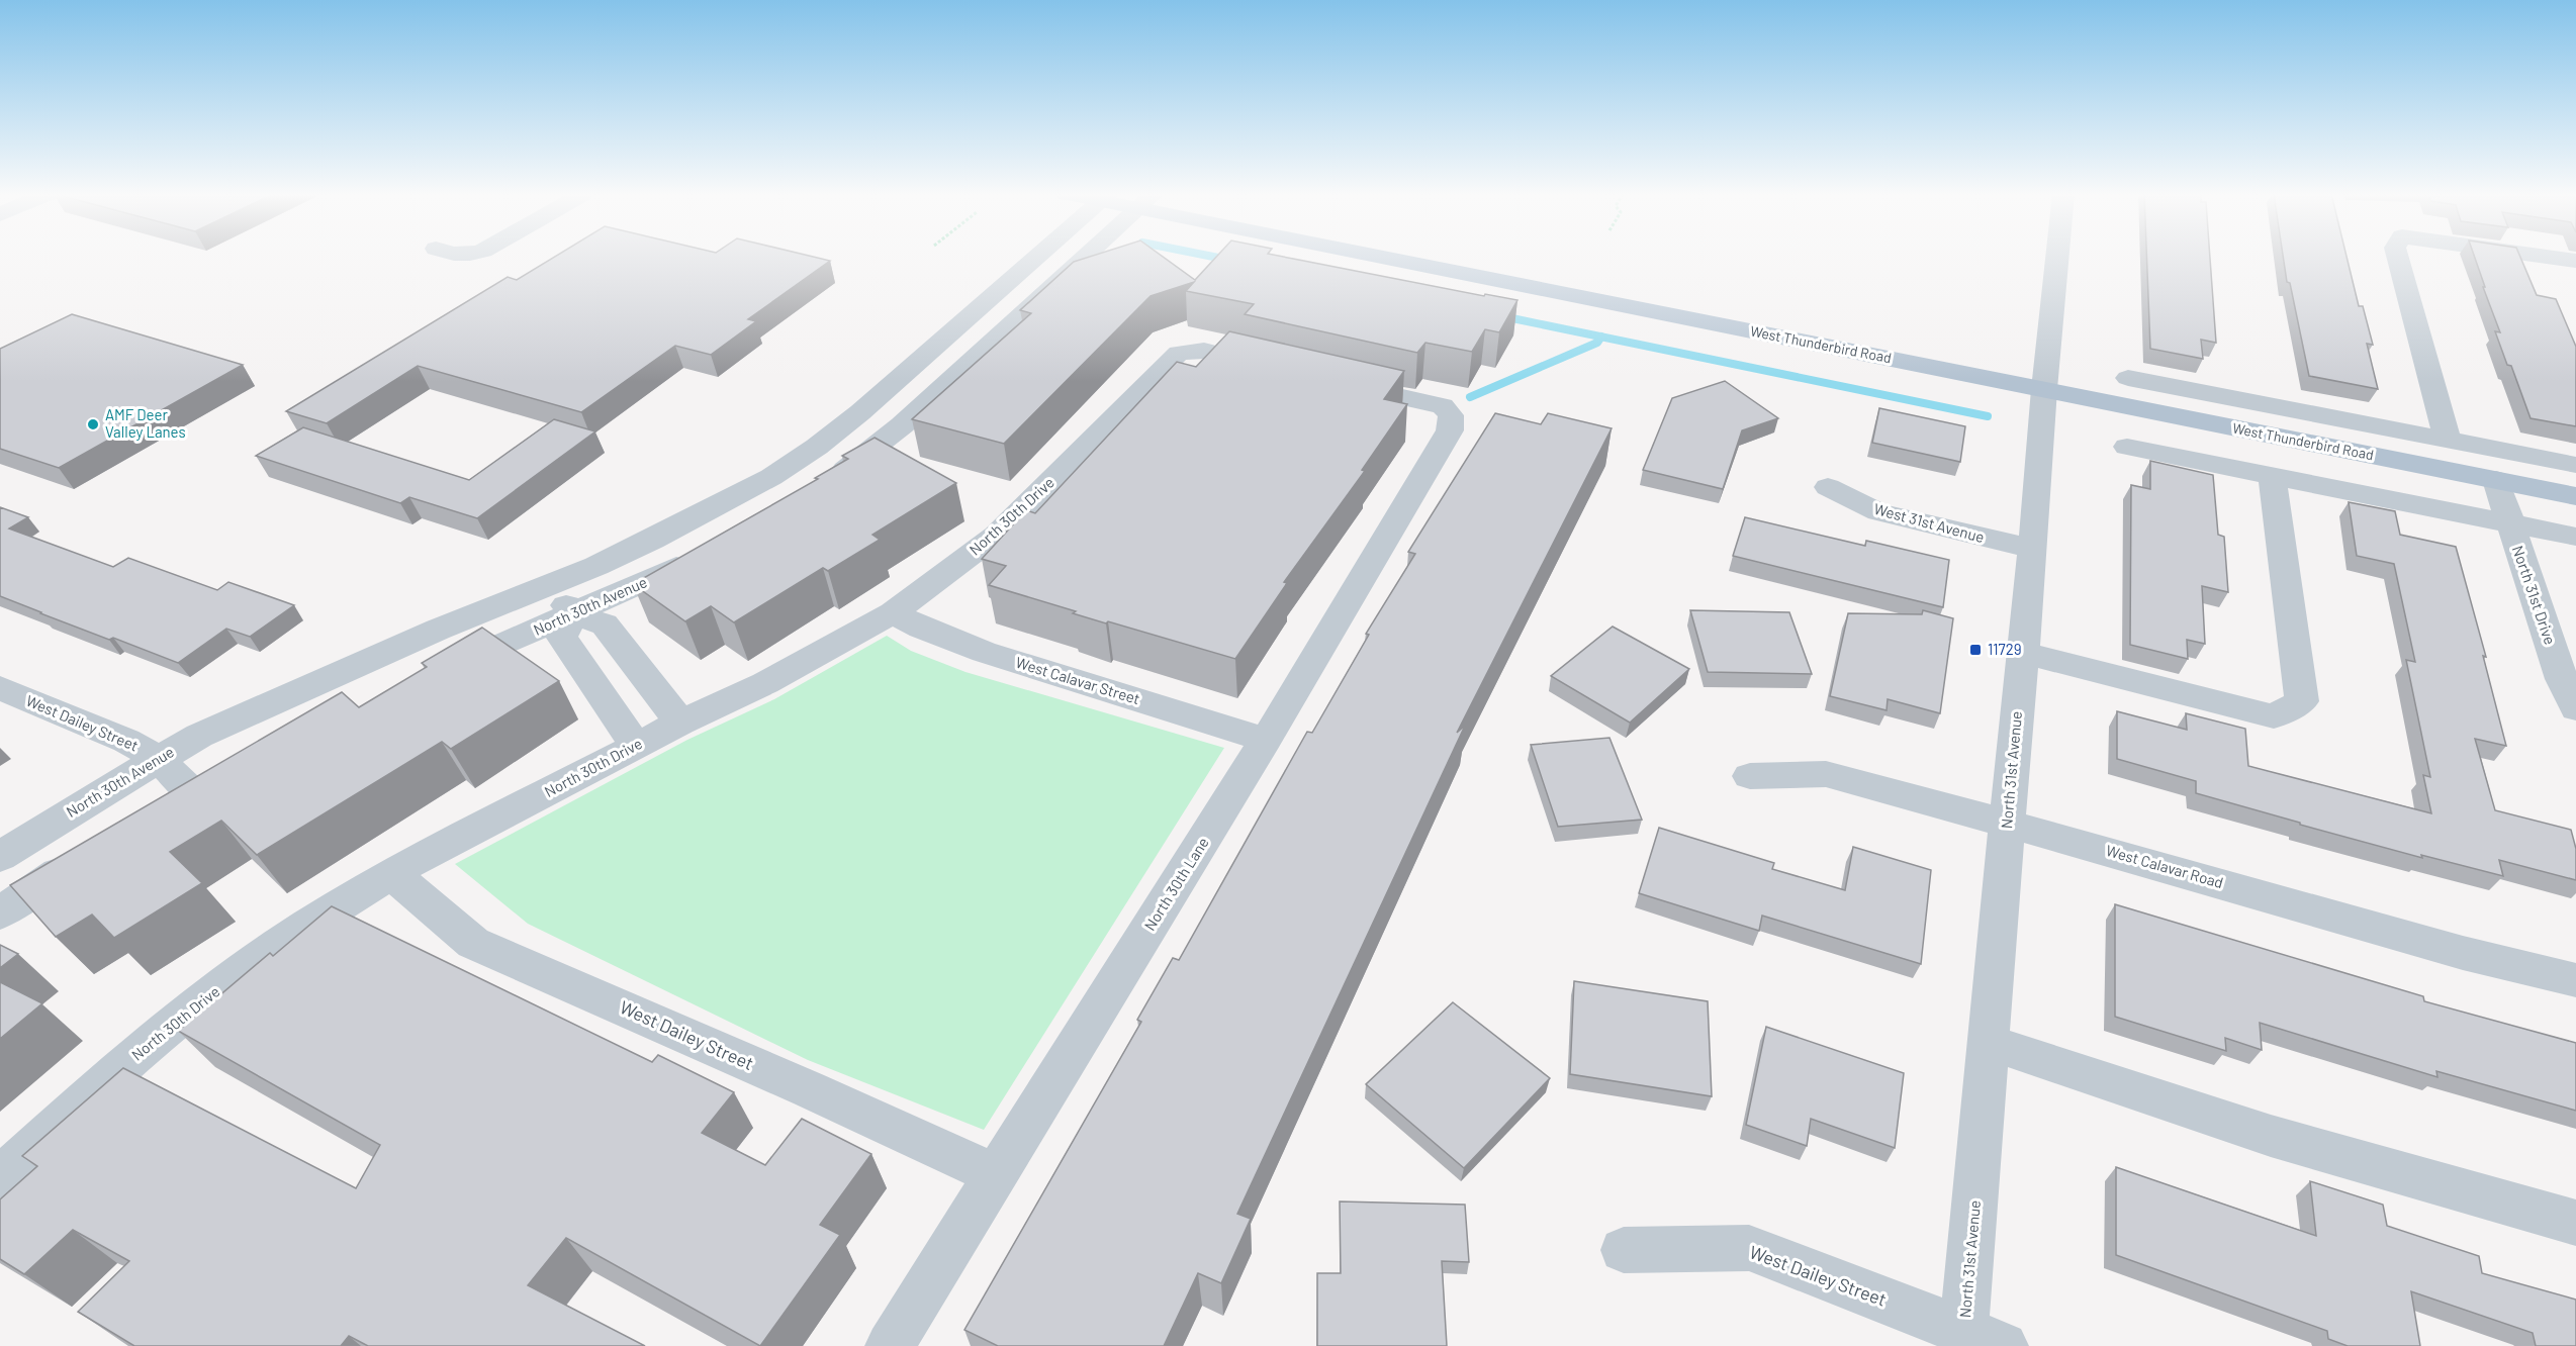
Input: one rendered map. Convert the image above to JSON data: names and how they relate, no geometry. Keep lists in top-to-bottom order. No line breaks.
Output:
{"streets":{"main road":["West Thunderbird Road"],"street":["North 30th Drive","West 31st Avenue","North 31st Drive","North 30th Avenue","West Calavar Street","West Dailey Street","North 31st Avenue","West Calavar Road","North 30th Lane"]},"crossings":[["West Thunderbird Road","North 31st Drive"],["West Thunderbird Road","North 31st Avenue"],["North 30th Drive","West Calavar Street"],["North 30th Drive","West Dailey Street"],["West 31st Avenue","North 31st Avenue"],["North 30th Avenue","West Dailey Street"],["West Calavar Street","North 30th Lane"],["West Dailey Street","North 31st Avenue"],["West Dailey Street","North 30th Lane"],["North 31st Avenue","West Calavar Road"]],"places":{"other":["AMF Deer Valley Lanes"],"transit":["11729"]}}
